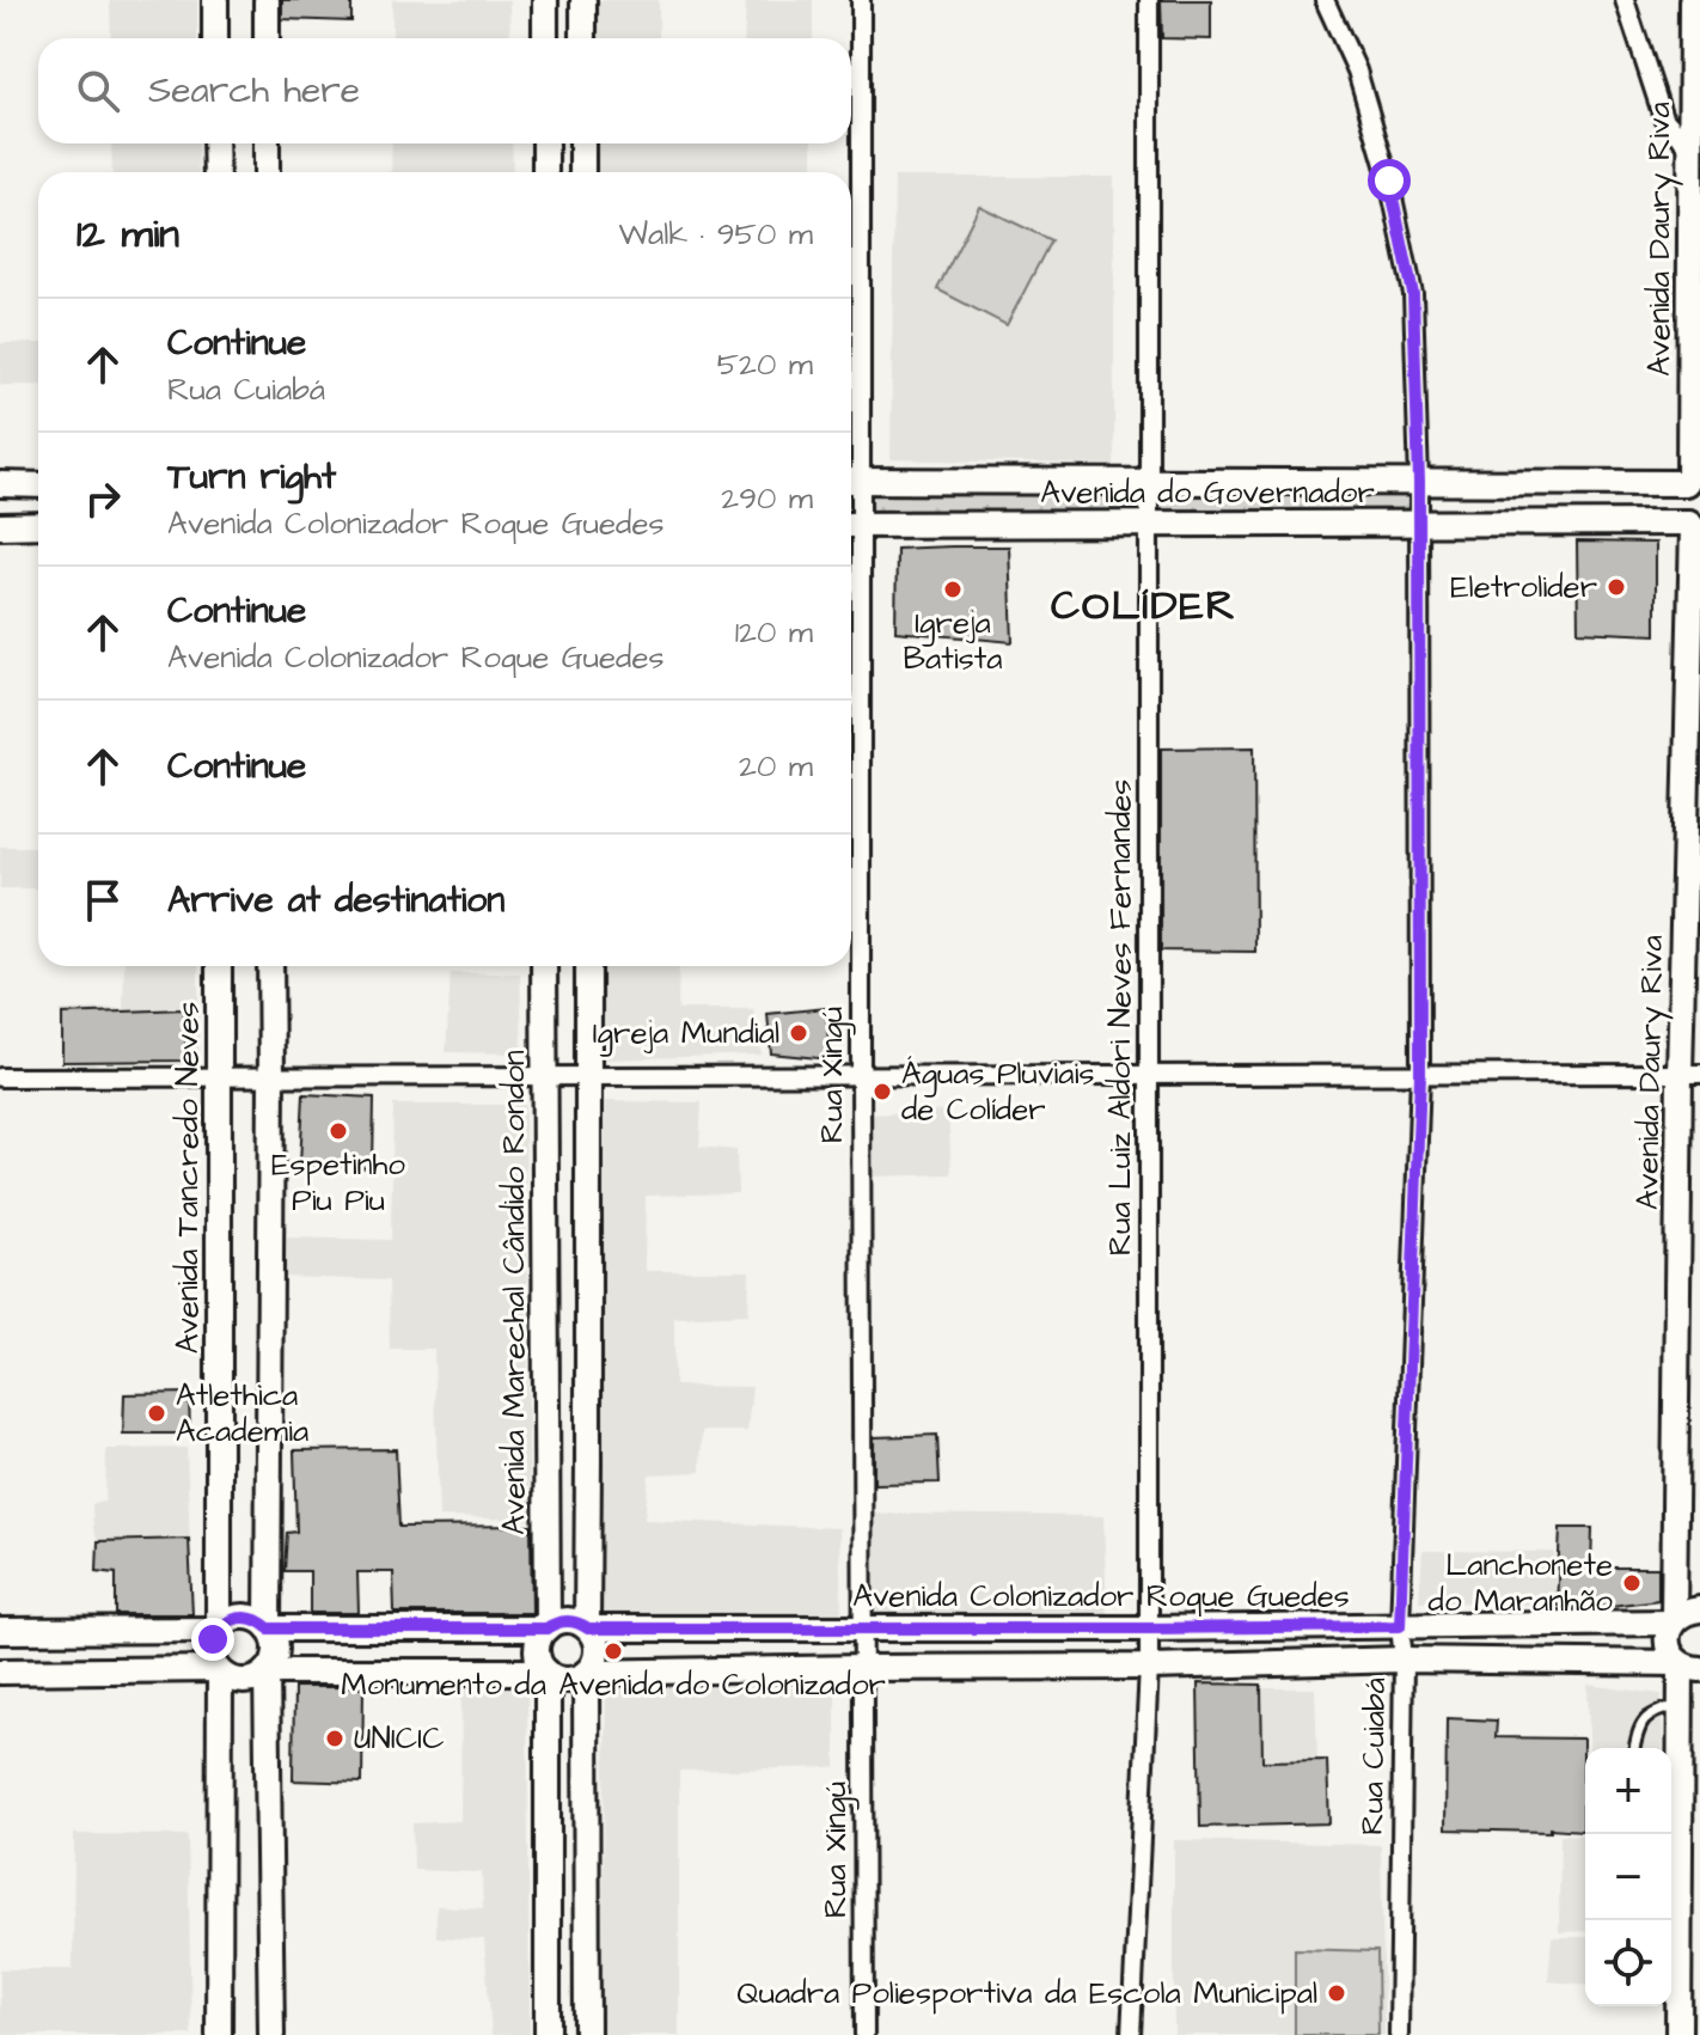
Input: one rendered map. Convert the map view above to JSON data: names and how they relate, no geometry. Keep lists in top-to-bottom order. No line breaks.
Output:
{"streets":{"street":["Avenida Daury Riva","Avenida do Governador","Rua Luiz Aldori Neves Fernandes","Rua Xingú","Avenida Tancredo Neves","Avenida Marechal Cândido Rondon","Avenida Colonizador Roque Guedes","Rua Cuiabá"]},"crossings":[["Avenida Daury Riva","Avenida do Governador"],["Avenida Daury Riva","Avenida Colonizador Roque Guedes"],["Avenida do Governador","Rua Luiz Aldori Neves Fernandes"],["Avenida do Governador","Rua Xingú"],["Avenida do Governador","Rua Cuiabá"],["Rua Luiz Aldori Neves Fernandes","Avenida Colonizador Roque Guedes"],["Rua Xingú","Avenida Colonizador Roque Guedes"],["Avenida Marechal Cândido Rondon","Avenida Colonizador Roque Guedes"],["Avenida Colonizador Roque Guedes","Rua Cuiabá"]],"districts":["COLÍDER"],"places":["Eletrolider","Igreja Batista","Igreja Mundial","Águas Pluviais de Colíder","Espetinho Piu Piu","Atlethica Academia","Lanchonete do Maranhão","Monumento da Avenida do Colonizador","UNICIC","Quadra Poliesportiva da Escola Municipal"],"page":{"search":"Search here","heading":["12 min","Walk · 950 m"],"list":[["Continue","Rua Cuiabá","520 m"],["Turn right","Avenida Colonizador Roque Guedes","290 m"],["Continue","Avenida Colonizador Roque Guedes","120 m"],["Continue","20 m"],"Arrive at destination"],"map_buttons":["+","−"]}}
